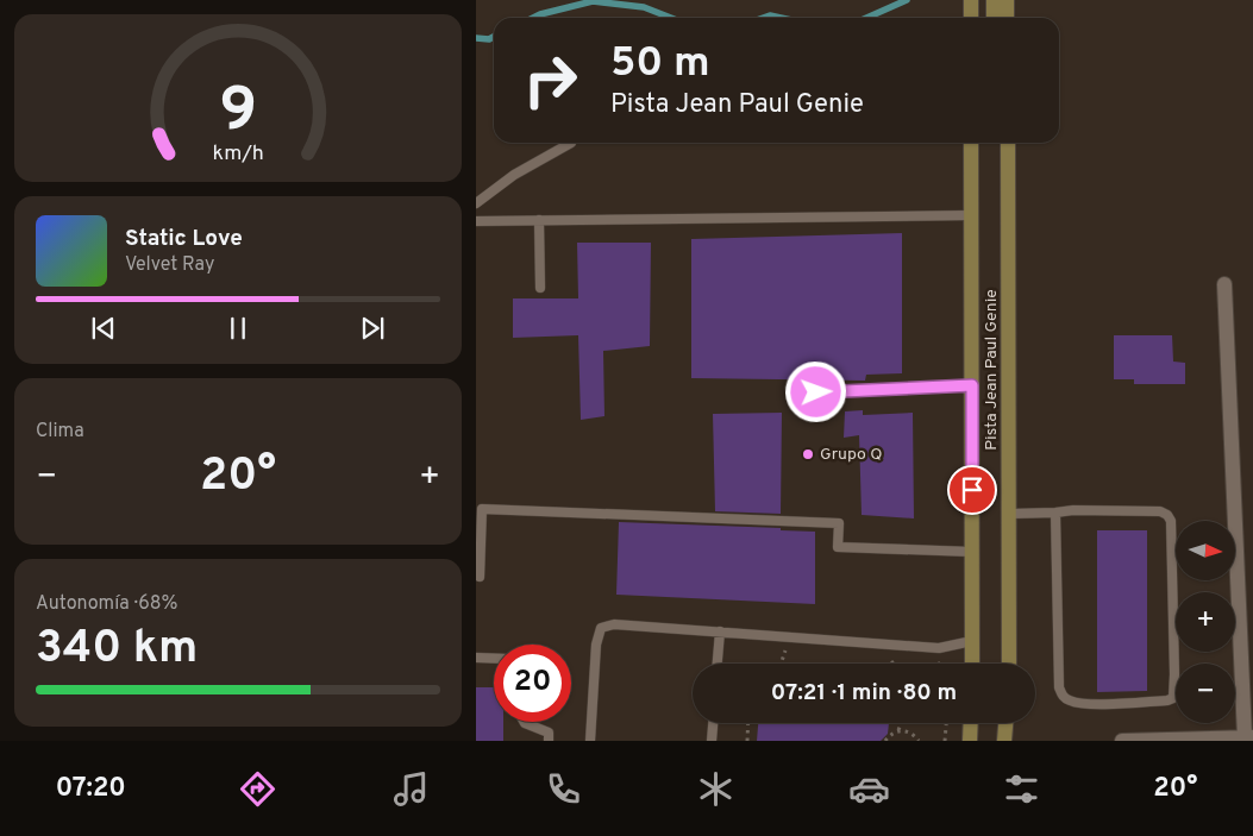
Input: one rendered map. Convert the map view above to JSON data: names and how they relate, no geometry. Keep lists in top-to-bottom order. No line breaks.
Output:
{"streets":{"main road":["Pista Jean Paul Genie"]},"places":["Grupo Q"],"north":"right","page":{"turn":["50 m","Pista Jean Paul Genie"],"song":["Static Love","Velvet Ray"],"tile":["Clima",["Autonomía · 68%","340 km"]],"heat":["−","20°","+"],"map_buttons":["+","−"],"limit":"20","trip":"07:21 · 1 min · 80 m","tabs":["07:20","20°"],"gauge":["9","km/h"]}}
